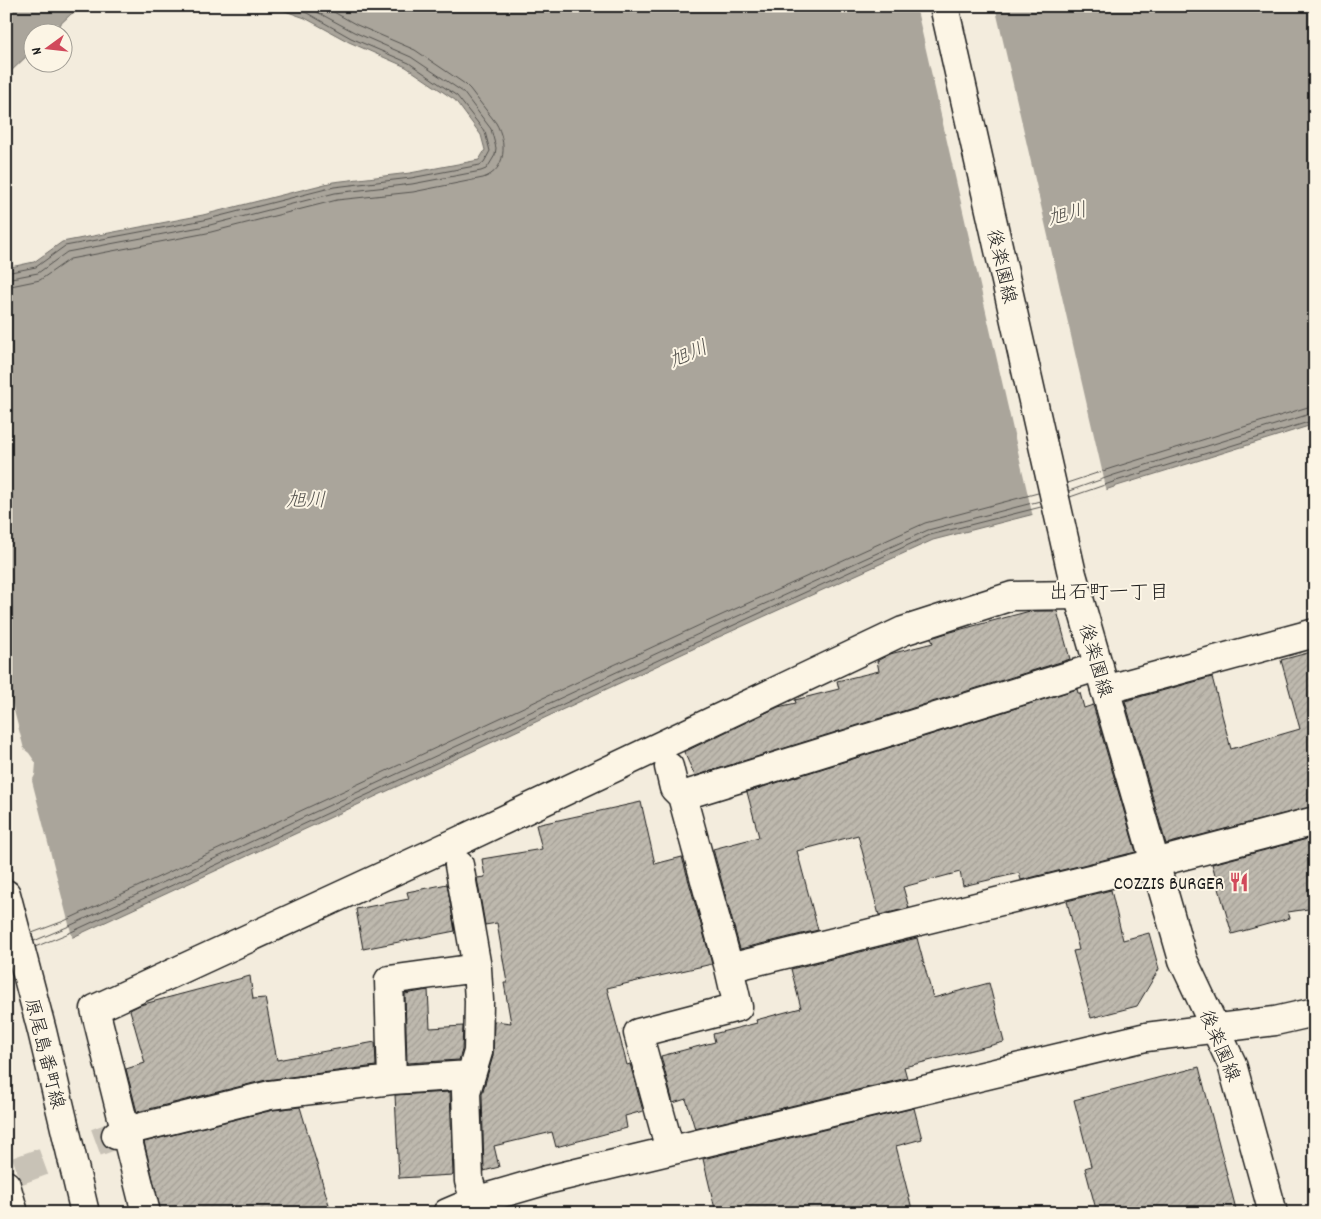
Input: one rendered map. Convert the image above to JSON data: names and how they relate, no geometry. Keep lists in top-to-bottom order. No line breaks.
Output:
{"streets":{"street":["後楽園線","原尾島番町線"]},"districts":["出石町一丁目"],"water":["旭川"],"places":{"restaurant":["COZZIS BURGER"]},"north":"left"}
